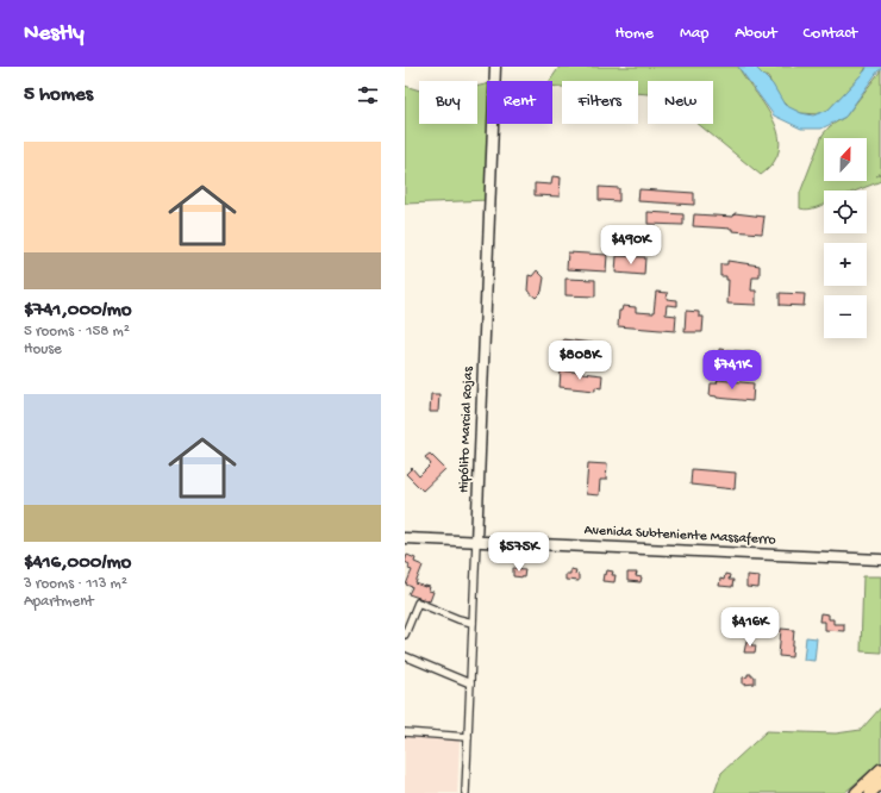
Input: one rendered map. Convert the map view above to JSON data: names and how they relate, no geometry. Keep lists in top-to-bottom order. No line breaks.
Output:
{"streets":{"main road":["Hipólito Marcial Rojas","Avenida Subteniente Massaferro"]},"crossings":[["Hipólito Marcial Rojas","Avenida Subteniente Massaferro"]],"north":"top","page":{"header":"Nestly","nav":["Home","Map","About","Contact"],"heading":"5 homes","chip":["Buy","Rent","Filters","New"],"list":[{"name":"$741,000/mo","note":"5 rooms · 158 m² · House"},{"name":"$416,000/mo","note":"3 rooms · 113 m² · Apartment"}],"map_buttons":["+","−"],"price":["$490K","$808K","$741K","$575K","$416K"]}}
